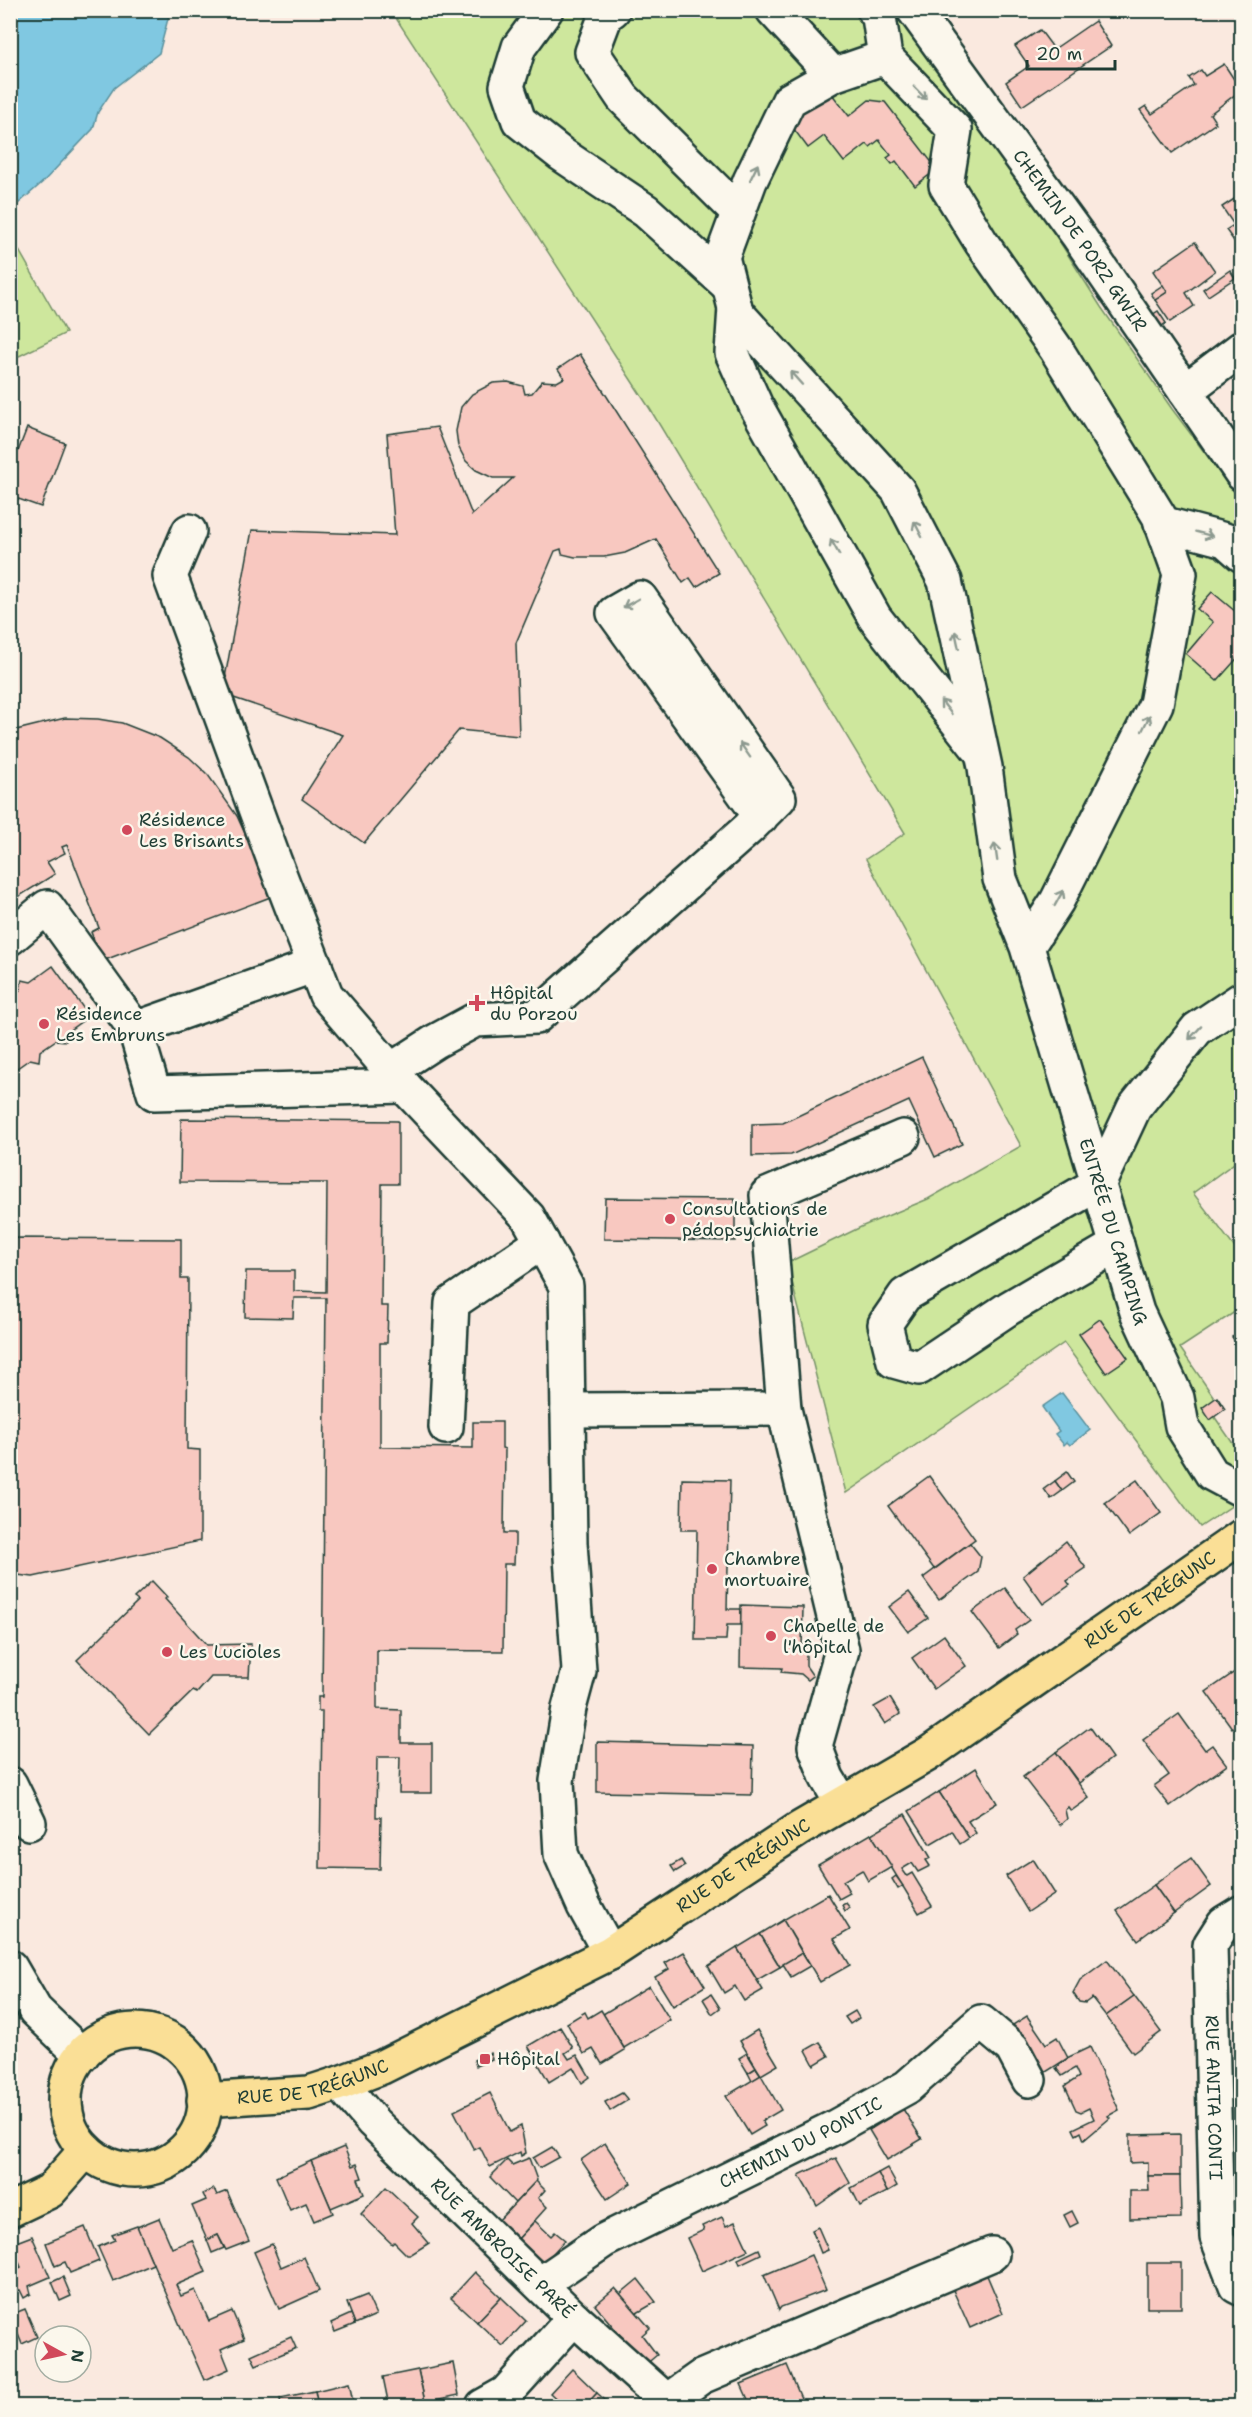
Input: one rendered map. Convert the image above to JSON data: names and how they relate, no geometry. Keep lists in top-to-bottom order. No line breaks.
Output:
{"streets":{"main road":["RUE DE TRÉGUNC"],"street":["CHEMIN DE PORZ GWIR","ENTRÉE DU CAMPING","RUE ANITA CONTI","CHEMIN DU PONTIC","RUE AMBROISE PARÉ"]},"crossings":[["RUE DE TRÉGUNC","RUE AMBROISE PARÉ"],["CHEMIN DU PONTIC","RUE AMBROISE PARÉ"]],"places":{"other":["Résidence Les Brisants","Résidence Les Embruns","Consultations de pédopsychiatrie","Chambre mortuaire","Chapelle de l'hôpital","Les Lucioles"],"health":["Hôpital du Porzou"],"transit":["Hôpital"]},"scale_bar":"20 m","north":"right"}
